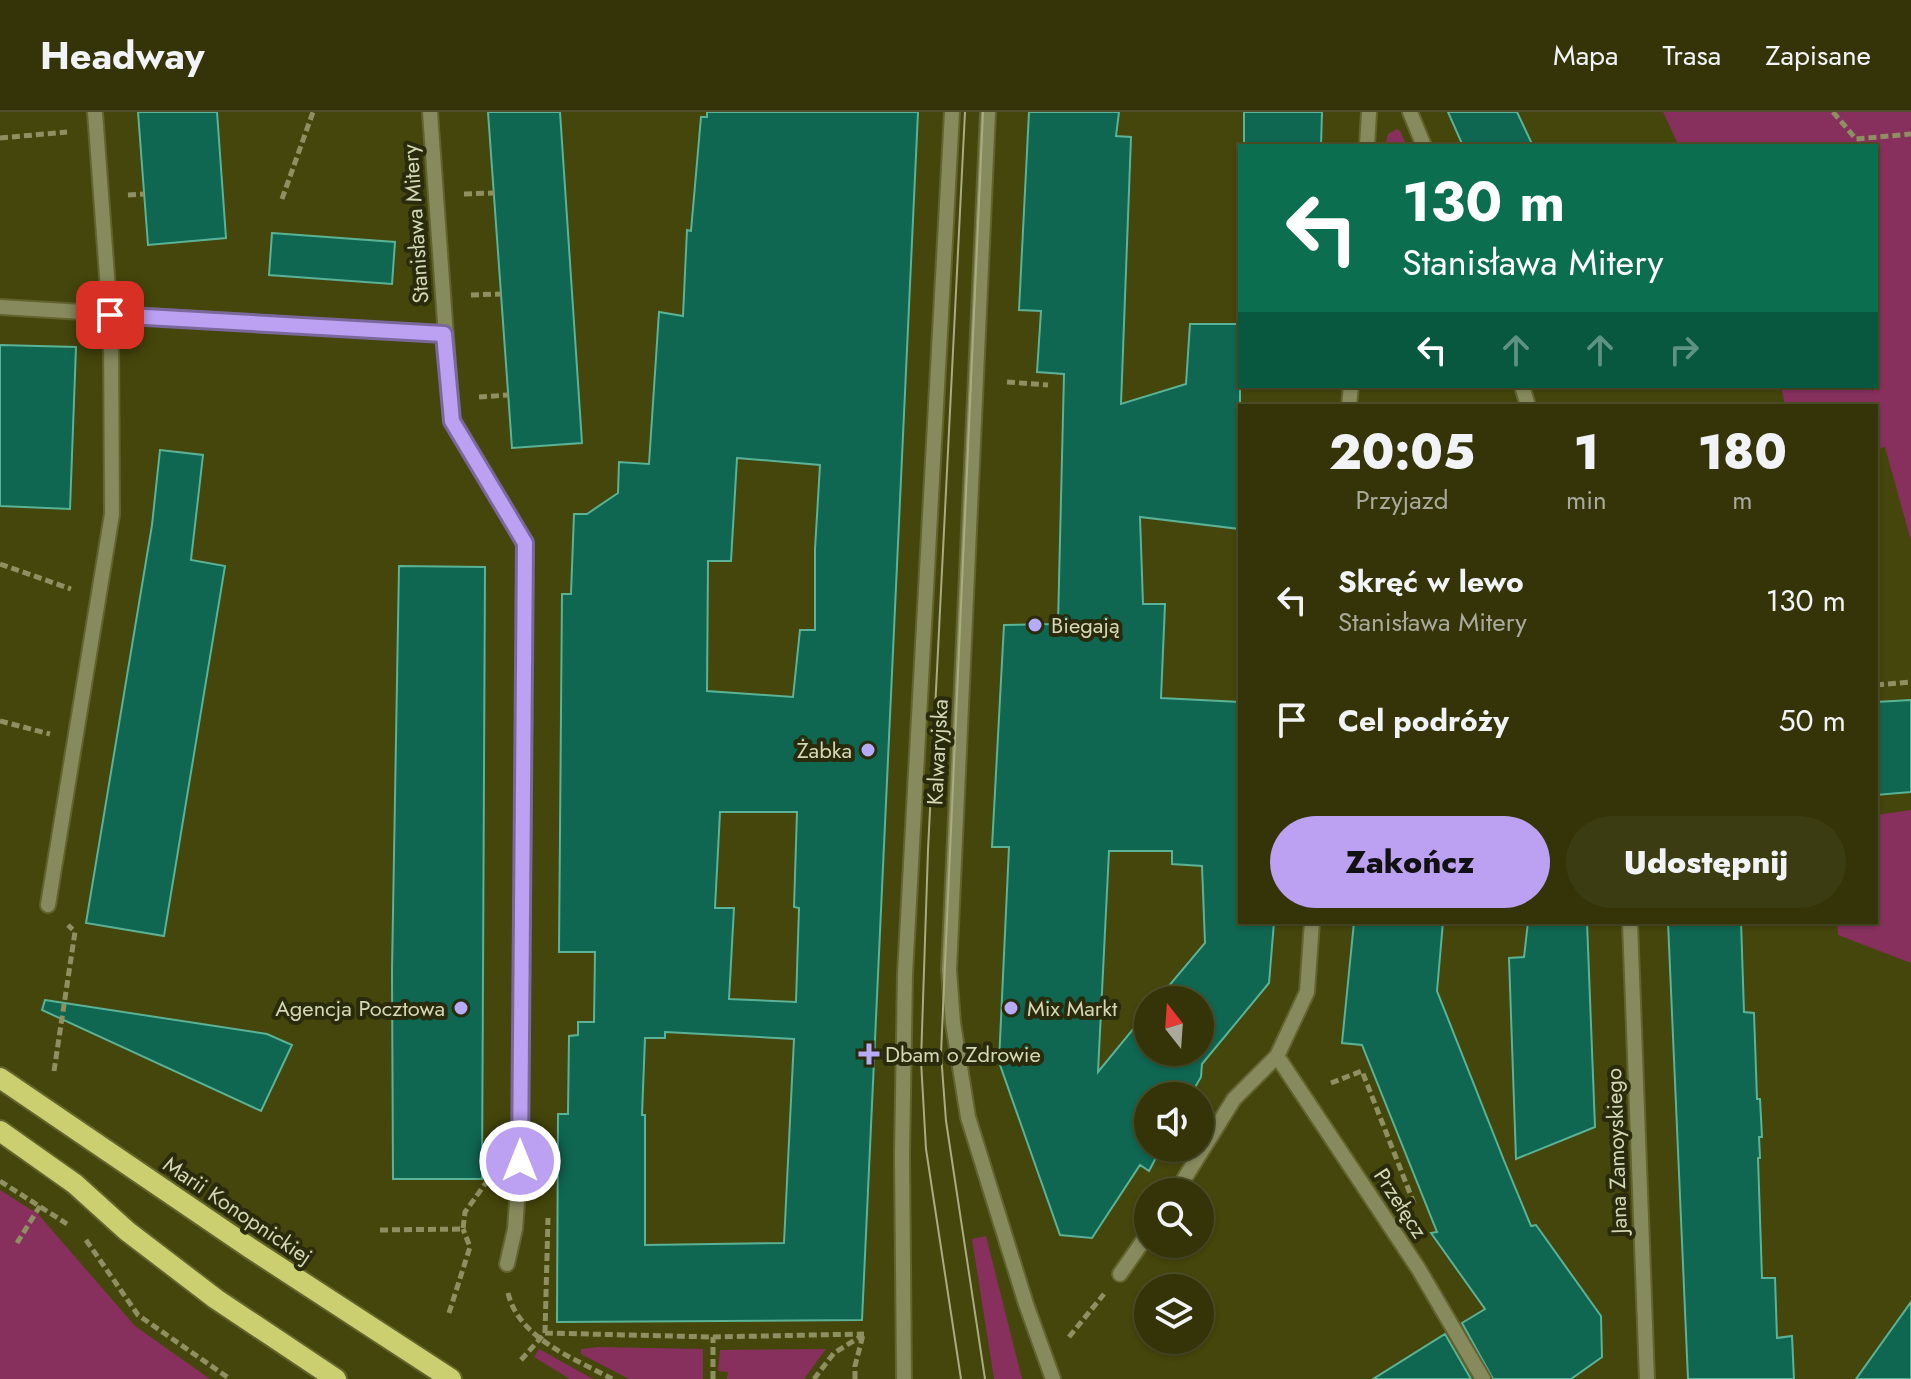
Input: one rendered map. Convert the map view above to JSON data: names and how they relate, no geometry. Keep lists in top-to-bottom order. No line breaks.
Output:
{"streets":{"main road":["Marii Konopnickiej"],"street":["Stanisława Mitery","Kalwaryjska","Jana Zamoyskiego","Przełęcz"]},"places":{"other":["Biegają","Żabka","Agencja Pocztowa","Mix Markt"],"health":["Dbam o Zdrowie"]},"north":"top","page":{"header":"Headway","nav":["Mapa","Trasa","Zapisane"],"turn":["130 m","Stanisława Mitery"],"eta":["20:05","Przyjazd","1","min","180","m"],"list":[{"name":"Skręć w lewo","note":"Stanisława Mitery","value":"130 m"},{"name":"Cel podróży","value":"50 m"}],"buttons":["Zakończ","Udostępnij"]}}
